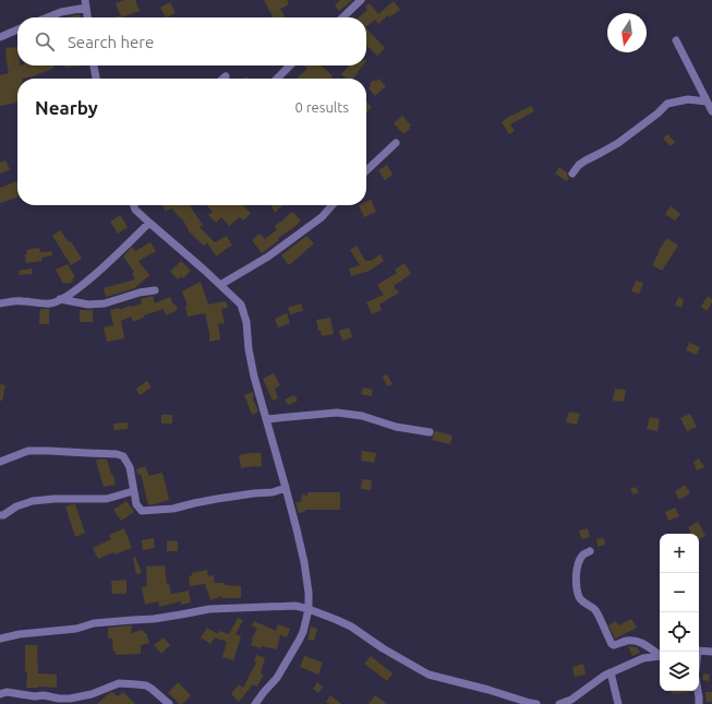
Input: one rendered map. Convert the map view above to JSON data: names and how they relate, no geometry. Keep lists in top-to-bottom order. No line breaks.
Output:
{"north":"bottom","page":{"search":"Search here","heading":["Nearby","0 results"],"map_buttons":["+","−"]}}
